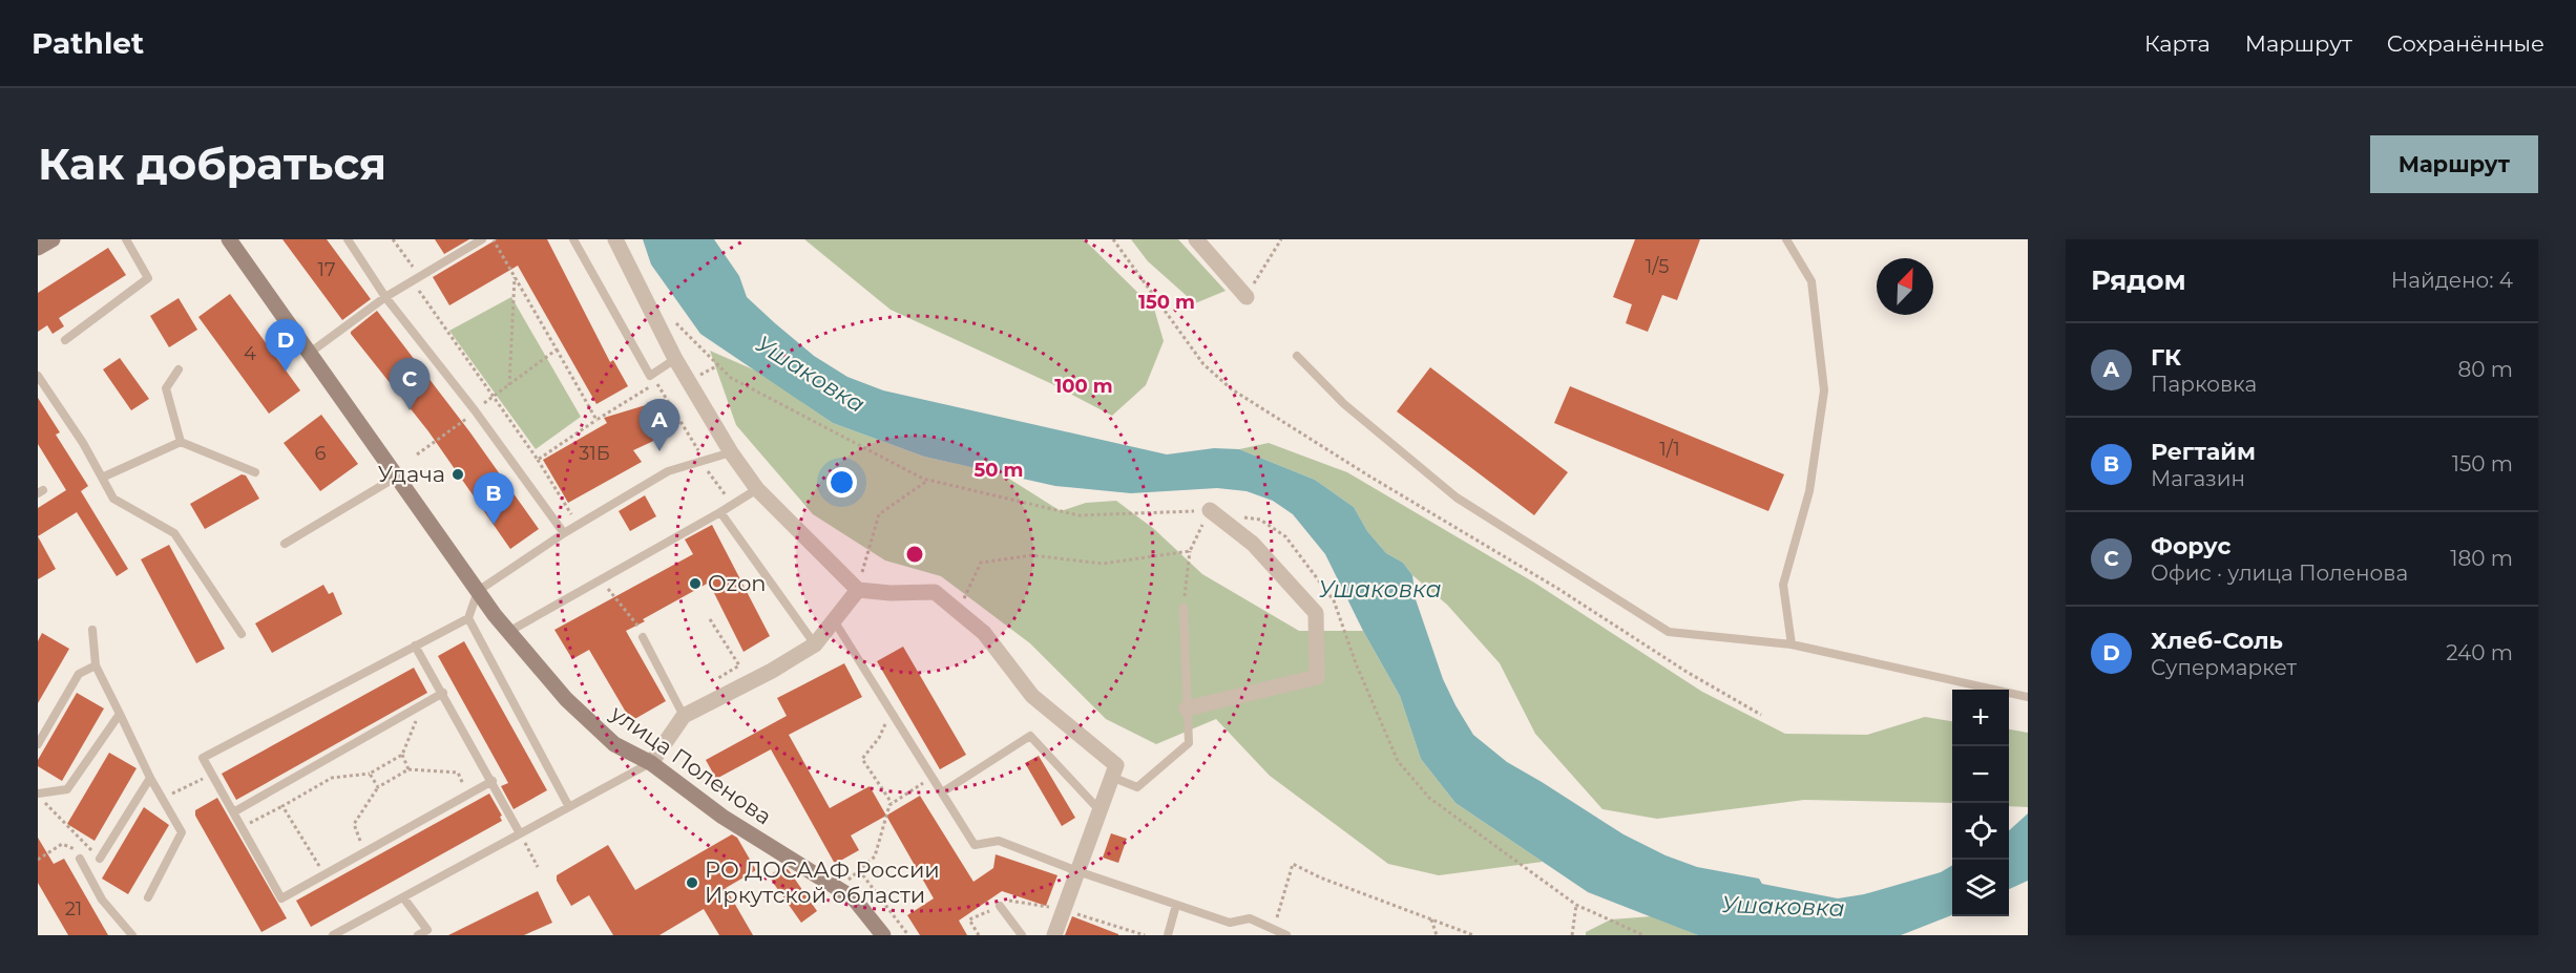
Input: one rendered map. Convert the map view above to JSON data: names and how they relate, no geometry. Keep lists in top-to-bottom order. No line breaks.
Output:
{"streets":{"street":["улица Поленова"]},"water":["Ушаковка"],"places":["Удача","Ozon","РО ДОСААФ России Иркутской области"],"house_numbers":["1/5","17","4","1/1","6","31Б","21"],"north":"top right","page":{"header":"Pathlet","nav":["Карта","Маршрут","Сохранённые"],"buttons":"Маршрут","title":"Как добраться","heading":["Рядом","Найдено: 4"],"pins":["D","C","A","B"],"list":[{"mark":"A","name":"ГК","note":"Парковка","value":"80 m"},{"mark":"B","name":"Регтайм","note":"Магазин","value":"150 m"},{"mark":"C","name":"Форус","note":"Офис · улица Поленова","value":"180 m"},{"mark":"D","name":"Хлеб-Соль","note":"Супермаркет","value":"240 m"}],"map_buttons":["+","−"]},"rings":["150 m","100 m","50 m"]}
